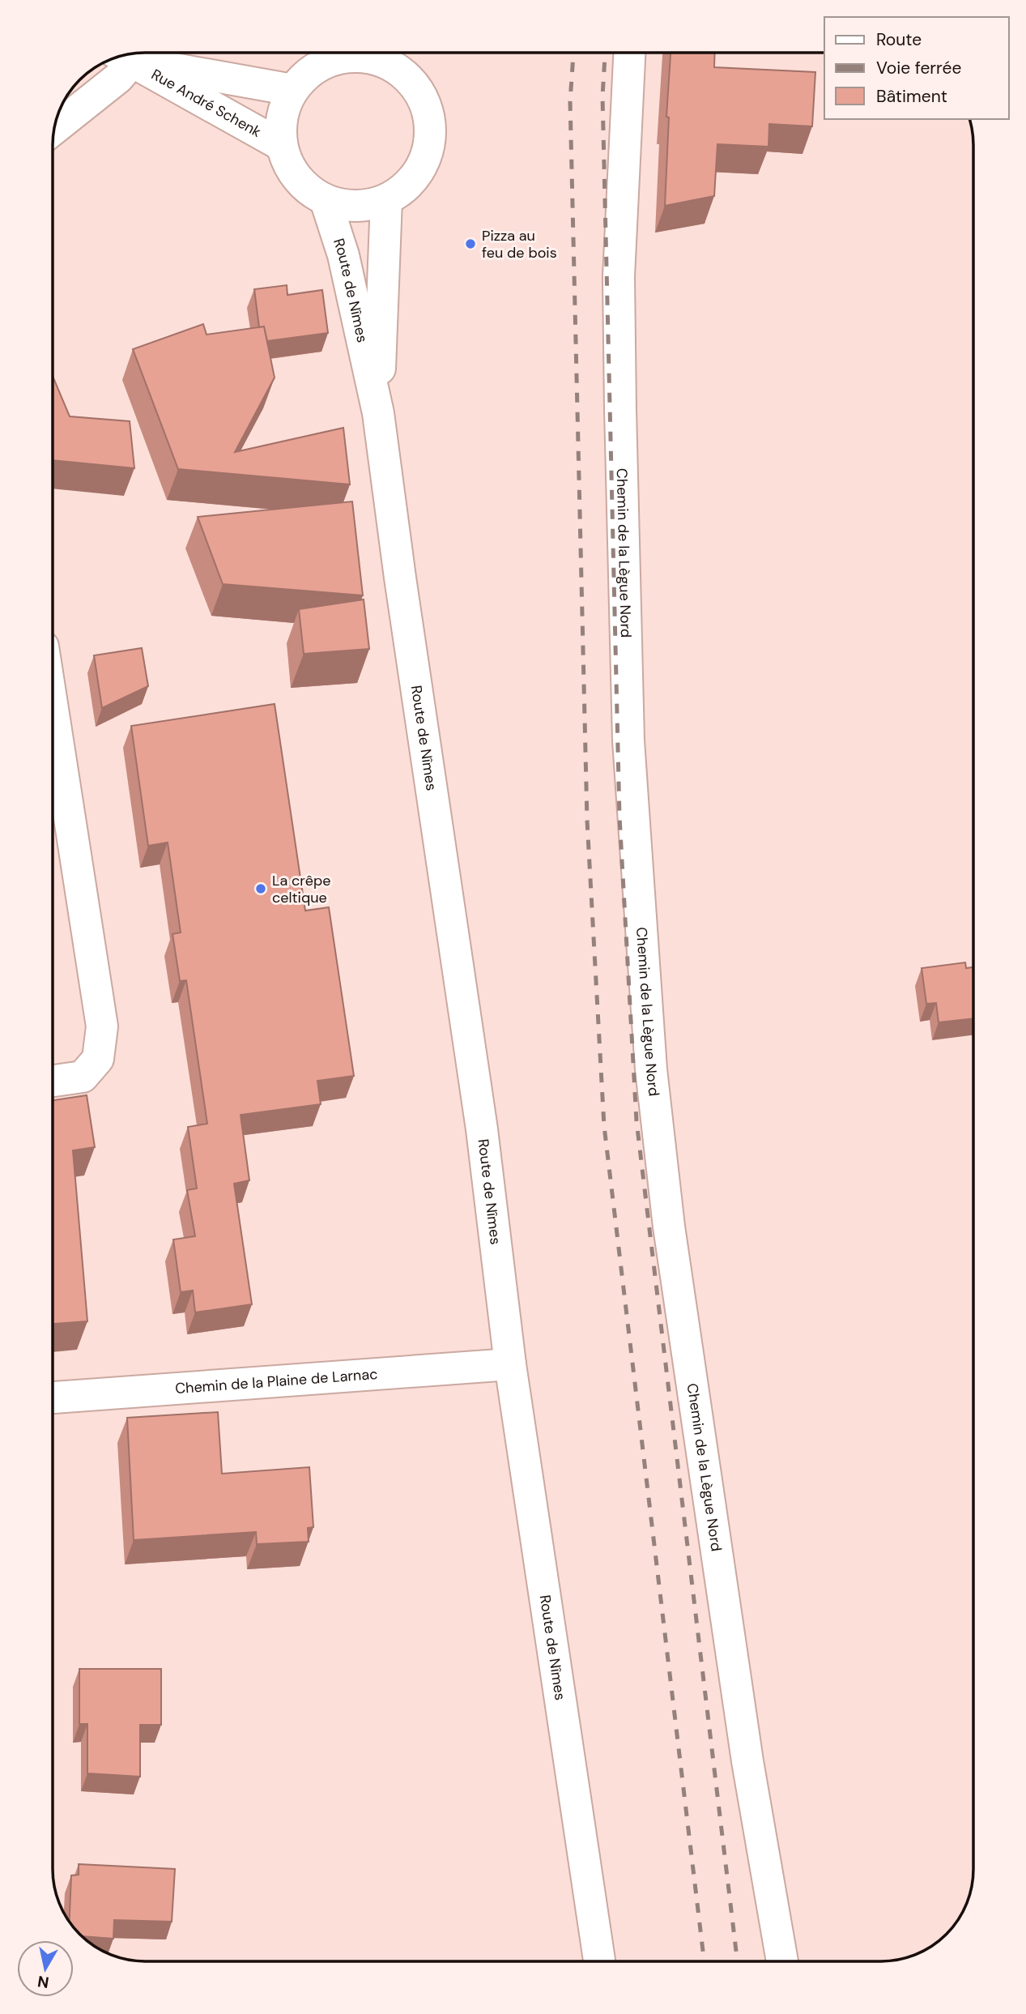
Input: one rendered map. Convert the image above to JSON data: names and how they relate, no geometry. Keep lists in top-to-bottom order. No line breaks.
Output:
{"streets":{"street":["Rue André Schenk","Route de Nîmes","Chemin de la Lègue Nord","Chemin de la Plaine de Larnac"]},"crossings":[["Route de Nîmes","Chemin de la Plaine de Larnac"]],"places":["Pizza au feu de bois","La crêpe celtique"],"legend":["Route","Voie ferrée","Bâtiment"],"north":"bottom"}
